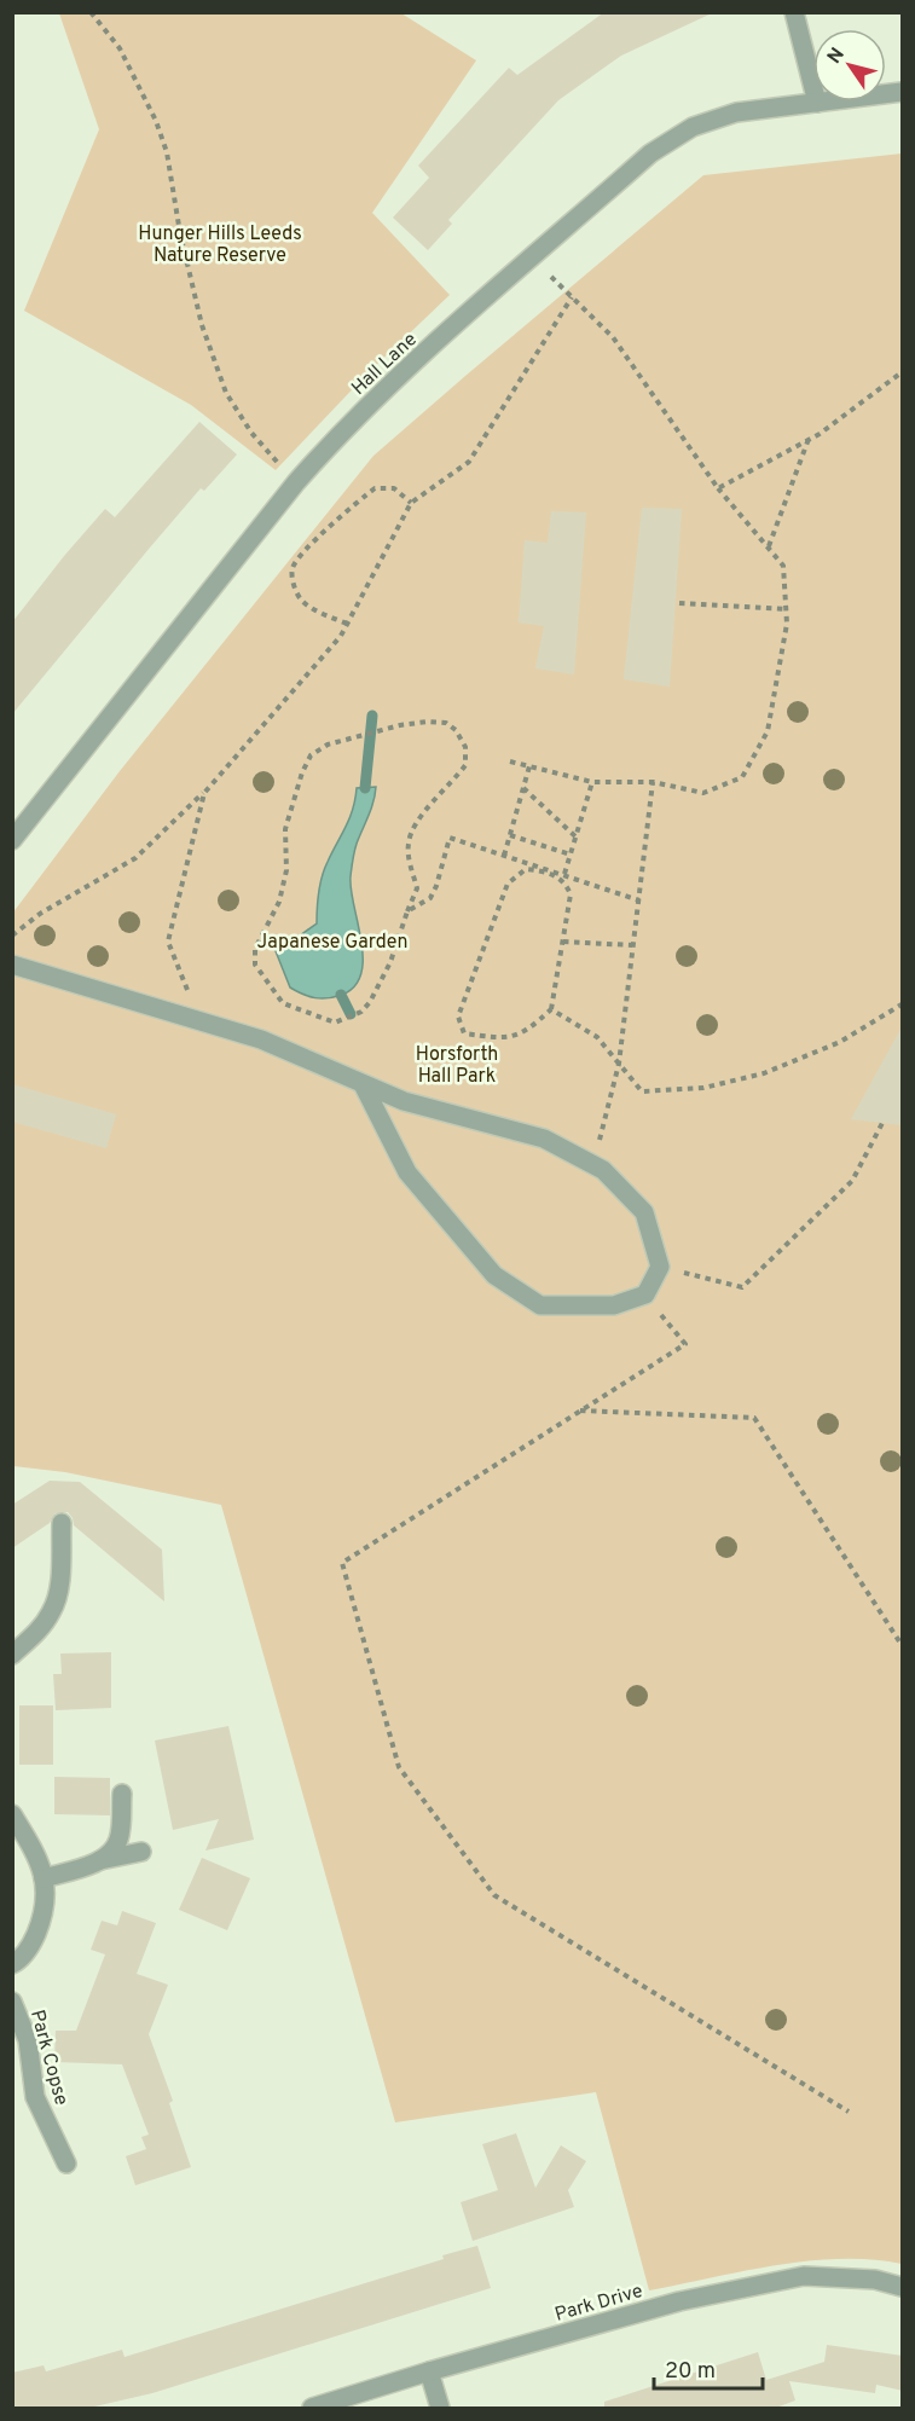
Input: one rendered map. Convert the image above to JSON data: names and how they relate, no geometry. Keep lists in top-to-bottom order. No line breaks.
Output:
{"streets":{"street":["Hall Lane","Park Copse","Park Drive"]},"parks":["Hunger Hills Leeds Nature Reserve","Japanese Garden","Horsforth Hall Park"],"scale_bar":"20 m","north":"top left"}
